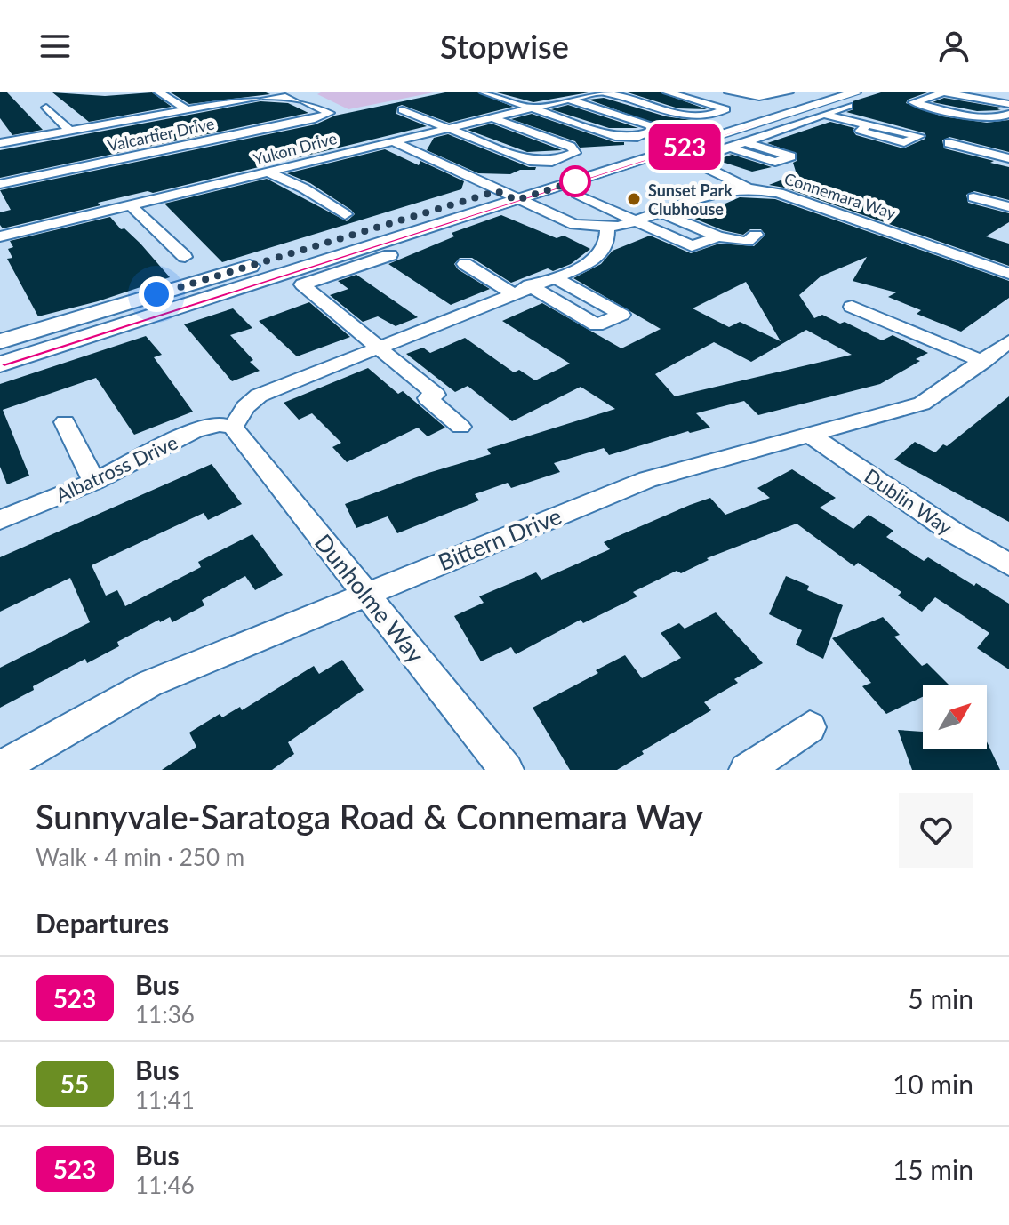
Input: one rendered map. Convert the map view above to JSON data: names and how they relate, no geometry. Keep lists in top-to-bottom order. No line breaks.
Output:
{"streets":{"street":["Valcartier Drive","Yukon Drive","Connemara Way","Albatross Drive","Dublin Way","Bittern Drive","Dunholme Way"]},"crossings":[["Yukon Drive","Connemara Way"],["Albatross Drive","Dunholme Way"],["Dublin Way","Bittern Drive"],["Bittern Drive","Dunholme Way"]],"places":["Sunset Park Clubhouse"],"lines":["bus line 523"],"north":"top right","page":{"header":"Stopwise","on_map":"523","heading":[["Sunnyvale-Saratoga Road & Connemara Way","Walk · 4 min · 250 m"],"Departures"],"list":[{"mark":"523","name":"Bus","note":"11:36","value":"5 min"},{"mark":"55","name":"Bus","note":"11:41","value":"10 min"},{"mark":"523","name":"Bus","note":"11:46","value":"15 min"}]}}
